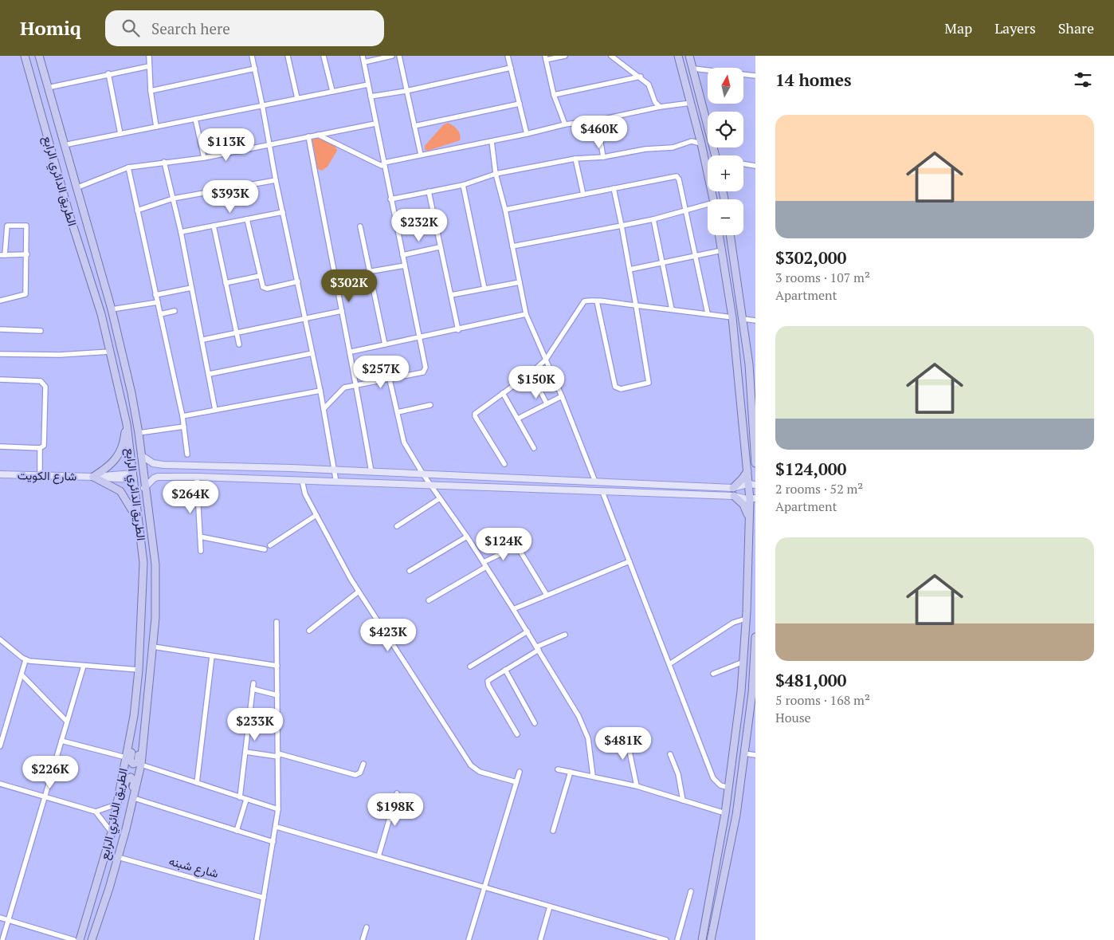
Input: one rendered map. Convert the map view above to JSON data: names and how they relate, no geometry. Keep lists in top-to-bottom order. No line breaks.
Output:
{"streets":{"main road":["الطريق الدائري الرابع","شارع الكويت"],"street":["شارع شبنه"]},"crossings":[["الطريق الدائري الرابع","شارع الكويت"],["الطريق الدائري الرابع","شارع شبنه"]],"north":"top","page":{"header":"Homiq","search":"Search here","nav":["Map","Layers","Share"],"heading":"14 homes","map_buttons":["+","−"],"list":[{"name":"$302,000","note":"3 rooms · 107 m² · Apartment"},{"name":"$124,000","note":"2 rooms · 52 m² · Apartment"},{"name":"$481,000","note":"5 rooms · 168 m² · House"}],"price":["$460K","$113K","$393K","$232K","$302K","$257K","$150K","$264K","$124K","$423K","$233K","$481K","$226K","$198K"]}}
